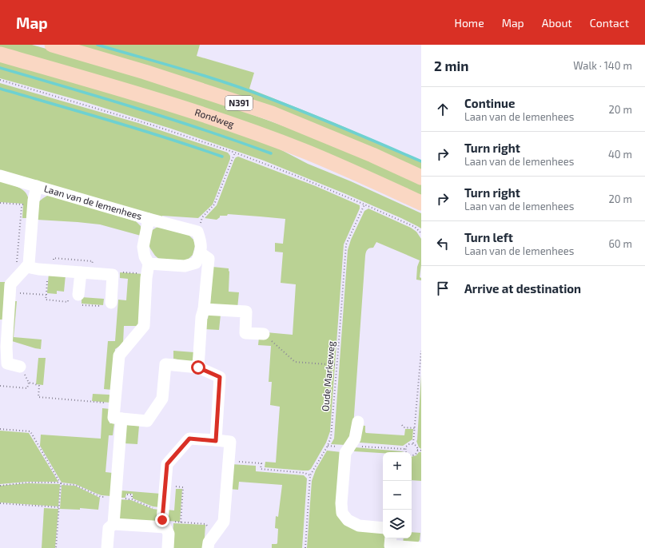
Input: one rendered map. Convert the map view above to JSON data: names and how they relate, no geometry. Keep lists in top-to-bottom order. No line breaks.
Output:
{"streets":{"main road":["N391","Rondweg"],"street":["Laan van de Iemenhees"],"path":["Oude Markeweg"]},"page":{"header":"Map","nav":["Home","Map","About","Contact"],"heading":["2 min","Walk · 140 m"],"list":[["Continue","Laan van de Iemenhees","20 m"],["Turn right","Laan van de Iemenhees","40 m"],["Turn right","Laan van de Iemenhees","20 m"],["Turn left","Laan van de Iemenhees","60 m"],"Arrive at destination"],"map_buttons":["+","−"]}}
